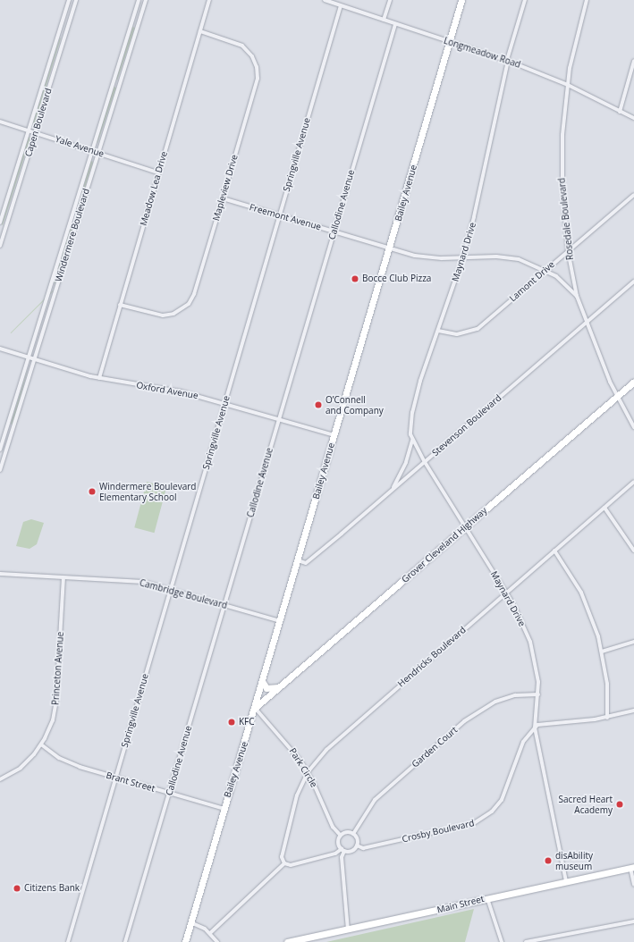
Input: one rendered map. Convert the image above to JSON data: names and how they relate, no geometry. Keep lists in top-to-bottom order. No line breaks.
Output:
{"streets":{"main road":["Bailey Avenue","Grover Cleveland Highway","Main Street"],"street":["Longmeadow Road","Capen Boulevard","Yale Avenue","Springville Avenue","Mapleview Drive","Meadow Lea Drive","Callodine Avenue","Freemont Avenue","Rosedale Boulevard","Windermere Boulevard","Maynard Drive","Lamont Drive","Oxford Avenue","Stevenson Boulevard","Cambridge Boulevard","Hendricks Boulevard","Princeton Avenue","Garden Court","Park Circle","Brant Street","Crosby Boulevard"]},"crossings":[["Longmeadow Road","Springville Avenue"],["Longmeadow Road","Bailey Avenue"],["Longmeadow Road","Callodine Avenue"],["Longmeadow Road","Rosedale Boulevard"],["Longmeadow Road","Maynard Drive"],["Capen Boulevard","Yale Avenue"],["Yale Avenue","Meadow Lea Drive"],["Yale Avenue","Windermere Boulevard"],["Springville Avenue","Freemont Avenue"],["Springville Avenue","Oxford Avenue"],["Springville Avenue","Cambridge Boulevard"],["Springville Avenue","Brant Street"],["Mapleview Drive","Meadow Lea Drive"],["Mapleview Drive","Freemont Avenue"],["Meadow Lea Drive","Oxford Avenue"],["Bailey Avenue","Freemont Avenue"],["Bailey Avenue","Oxford Avenue"],["Bailey Avenue","Stevenson Boulevard"],["Bailey Avenue","Grover Cleveland Highway"],["Bailey Avenue","Cambridge Boulevard"],["Bailey Avenue","Park Circle"],["Bailey Avenue","Brant Street"],["Callodine Avenue","Freemont Avenue"],["Callodine Avenue","Oxford Avenue"],["Callodine Avenue","Cambridge Boulevard"],["Callodine Avenue","Brant Street"],["Freemont Avenue","Rosedale Boulevard"],["Freemont Avenue","Maynard Drive"],["Freemont Avenue","Lamont Drive"],["Rosedale Boulevard","Lamont Drive"],["Rosedale Boulevard","Stevenson Boulevard"],["Rosedale Boulevard","Grover Cleveland Highway"],["Windermere Boulevard","Oxford Avenue"],["Maynard Drive","Lamont Drive"],["Maynard Drive","Stevenson Boulevard"],["Maynard Drive","Grover Cleveland Highway"],["Maynard Drive","Hendricks Boulevard"],["Maynard Drive","Garden Court"],["Maynard Drive","Crosby Boulevard"],["Maynard Drive","Main Street"],["Grover Cleveland Highway","Park Circle"],["Cambridge Boulevard","Princeton Avenue"],["Hendricks Boulevard","Park Circle"],["Hendricks Boulevard","Crosby Boulevard"],["Princeton Avenue","Brant Street"],["Garden Court","Park Circle"],["Garden Court","Crosby Boulevard"],["Park Circle","Crosby Boulevard"]],"places":["Bocce Club Pizza","O’Connell and Company","Windermere Boulevard Elementary School","KFC","Sacred Heart Academy","disAbility museum","Citizens Bank"]}
